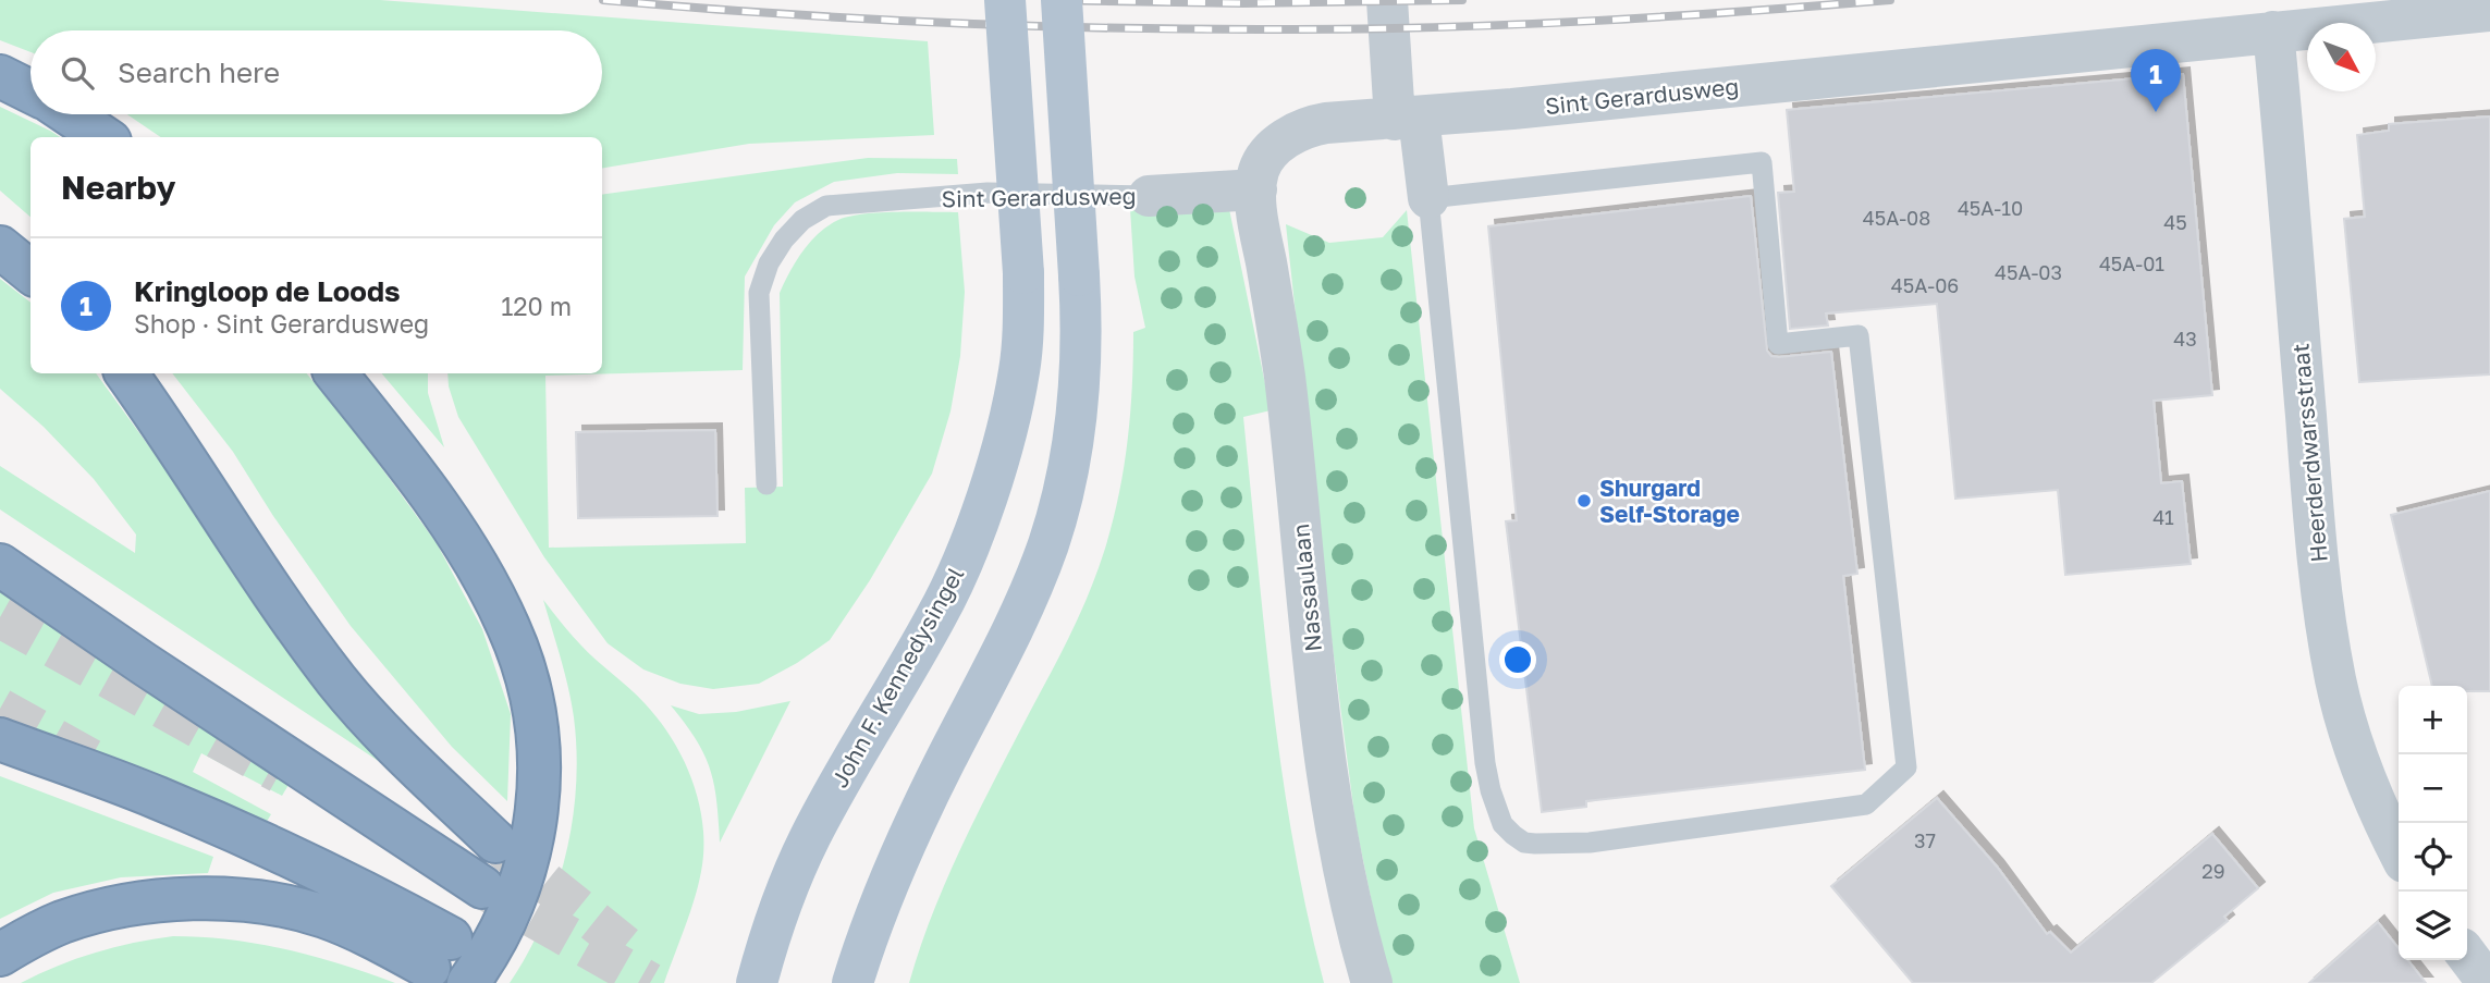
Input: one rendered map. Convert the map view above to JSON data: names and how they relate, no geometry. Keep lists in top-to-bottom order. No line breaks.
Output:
{"streets":{"main road":["John F. Kennedysingel"],"street":["Sint Gerardusweg","Heerderdwarsstraat","Nassaulaan"]},"crossings":[["Sint Gerardusweg","Heerderdwarsstraat"],["Sint Gerardusweg","Nassaulaan"]],"places":["Shurgard Self-Storage"],"house_numbers":["45A-10","45A-08","45","45A-01","45A-03","45A-06","43","41","37","29"],"north":"bottom right","page":{"search":"Search here","pins":"1","heading":"Nearby","list":[{"mark":"1","name":"Kringloop de Loods","note":"Shop · Sint Gerardusweg","value":"120 m"}],"map_buttons":["+","−"]}}
